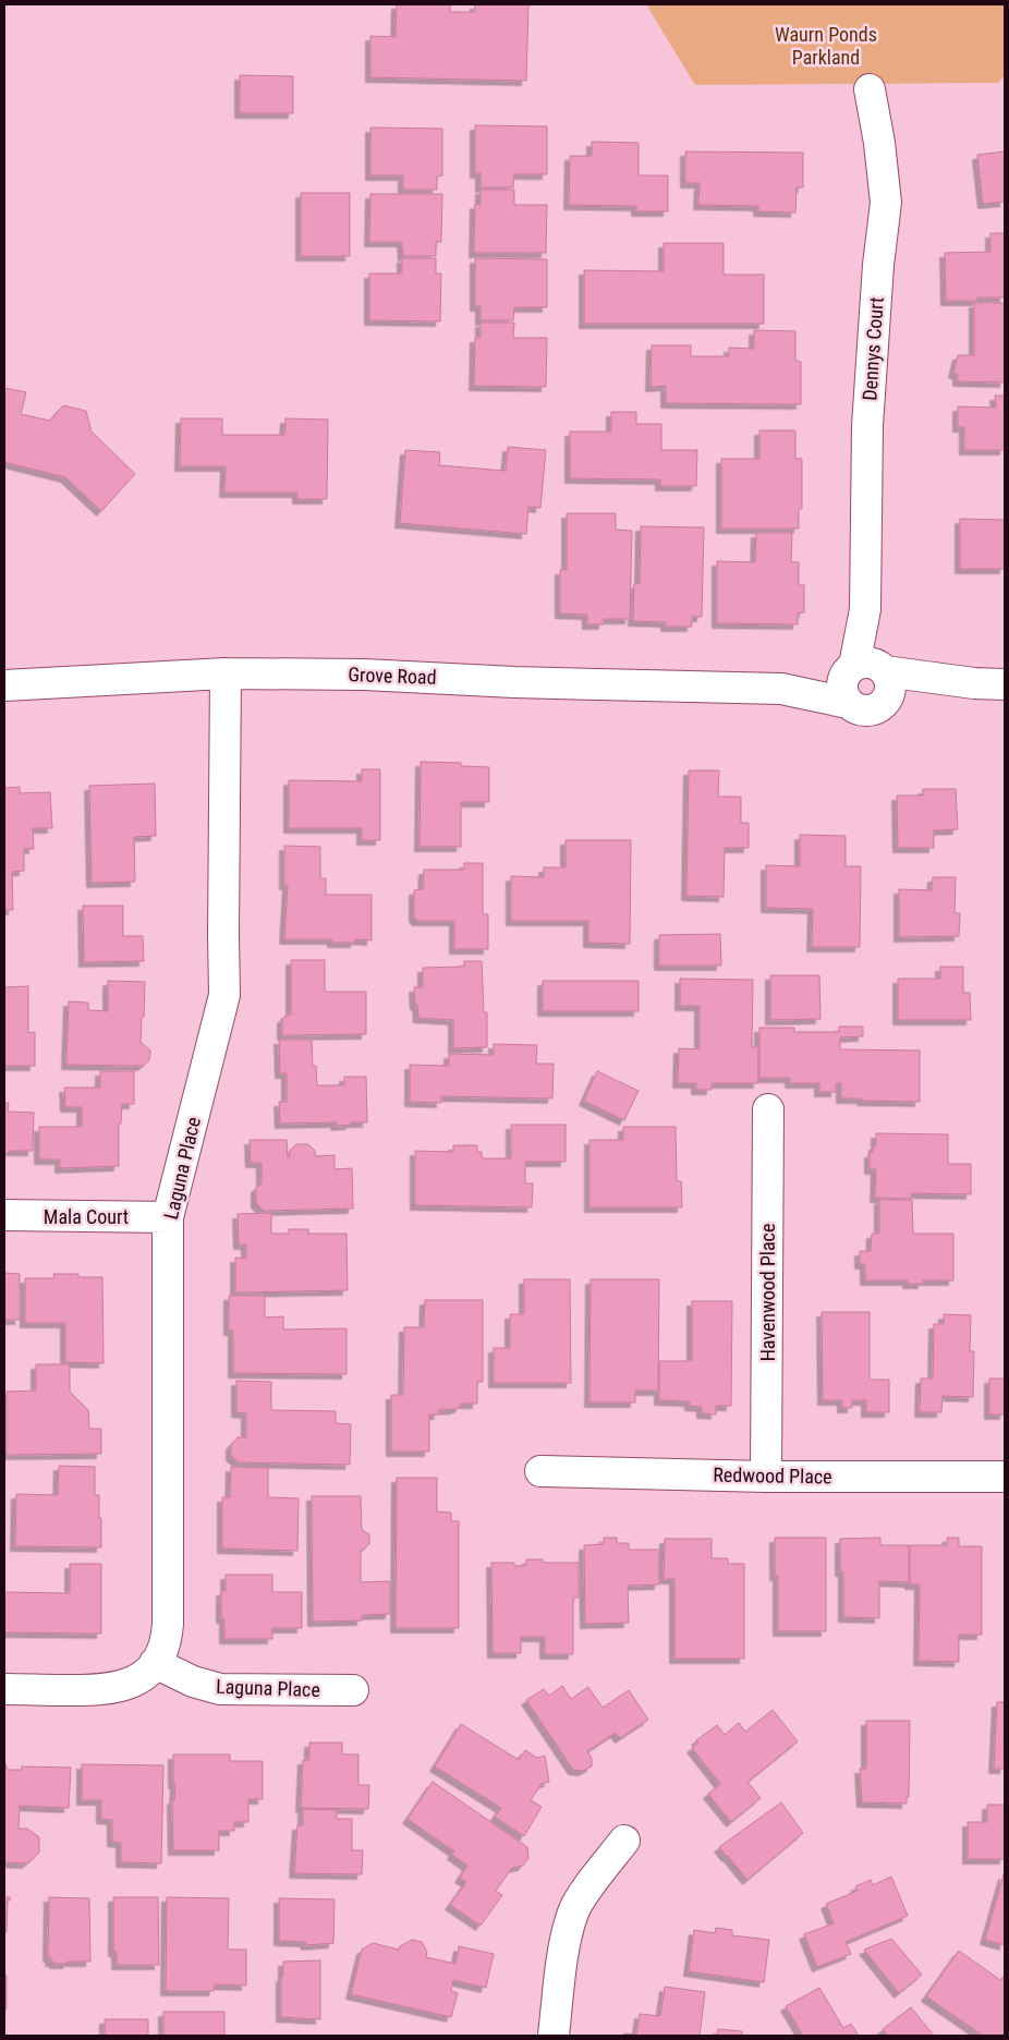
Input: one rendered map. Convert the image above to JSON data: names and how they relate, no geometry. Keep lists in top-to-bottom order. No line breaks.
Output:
{"streets":{"street":["Dennys Court","Grove Road","Laguna Place","Mala Court","Havenwood Place","Redwood Place"]},"crossings":[["Dennys Court","Grove Road"],["Grove Road","Laguna Place"],["Laguna Place","Mala Court"],["Havenwood Place","Redwood Place"]],"parks":["Waurn Ponds Parkland"]}
